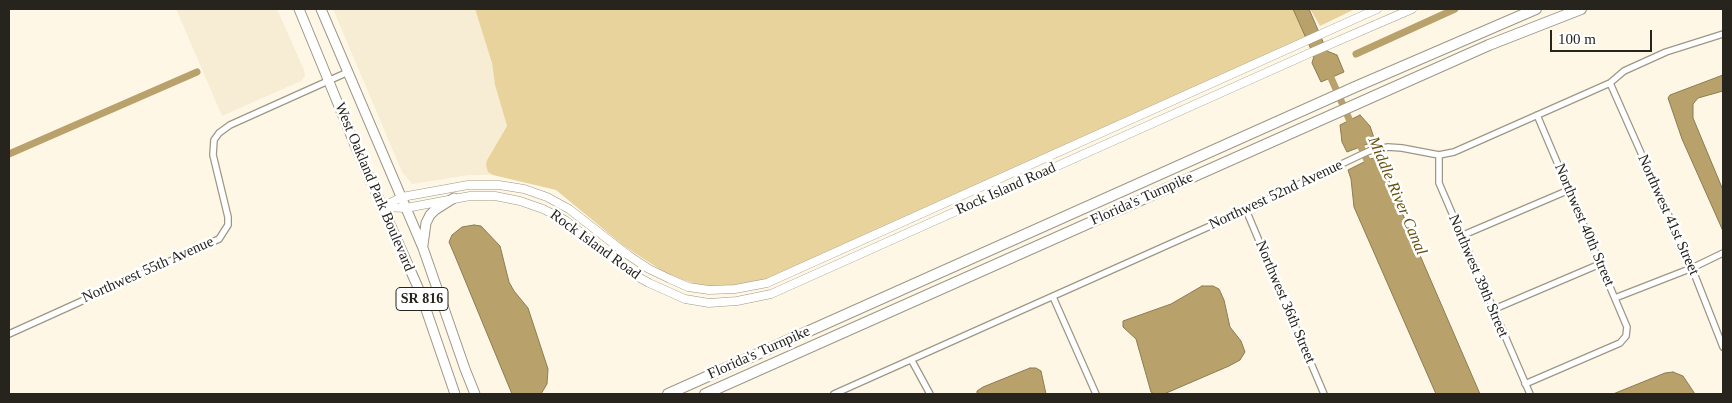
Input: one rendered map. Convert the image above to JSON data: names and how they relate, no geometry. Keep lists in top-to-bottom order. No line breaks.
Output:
{"streets":{"highway":["Florida's Turnpike"],"main road":["West Oakland Park Boulevard","Rock Island Road","SR 816"],"street":["Northwest 52nd Avenue","Northwest 41st Street","Northwest 40th Street","Northwest 55th Avenue","Northwest 39th Street","Northwest 36th Street"]},"crossings":[["West Oakland Park Boulevard","Rock Island Road"],["West Oakland Park Boulevard","Northwest 55th Avenue"],["Northwest 52nd Avenue","Northwest 41st Street"],["Northwest 52nd Avenue","Northwest 40th Street"],["Northwest 52nd Avenue","Northwest 39th Street"],["Northwest 52nd Avenue","Northwest 36th Street"],["Northwest 40th Street","Northwest 39th Street"]],"water":["Middle River Canal"],"scale_bar":"100 m"}
